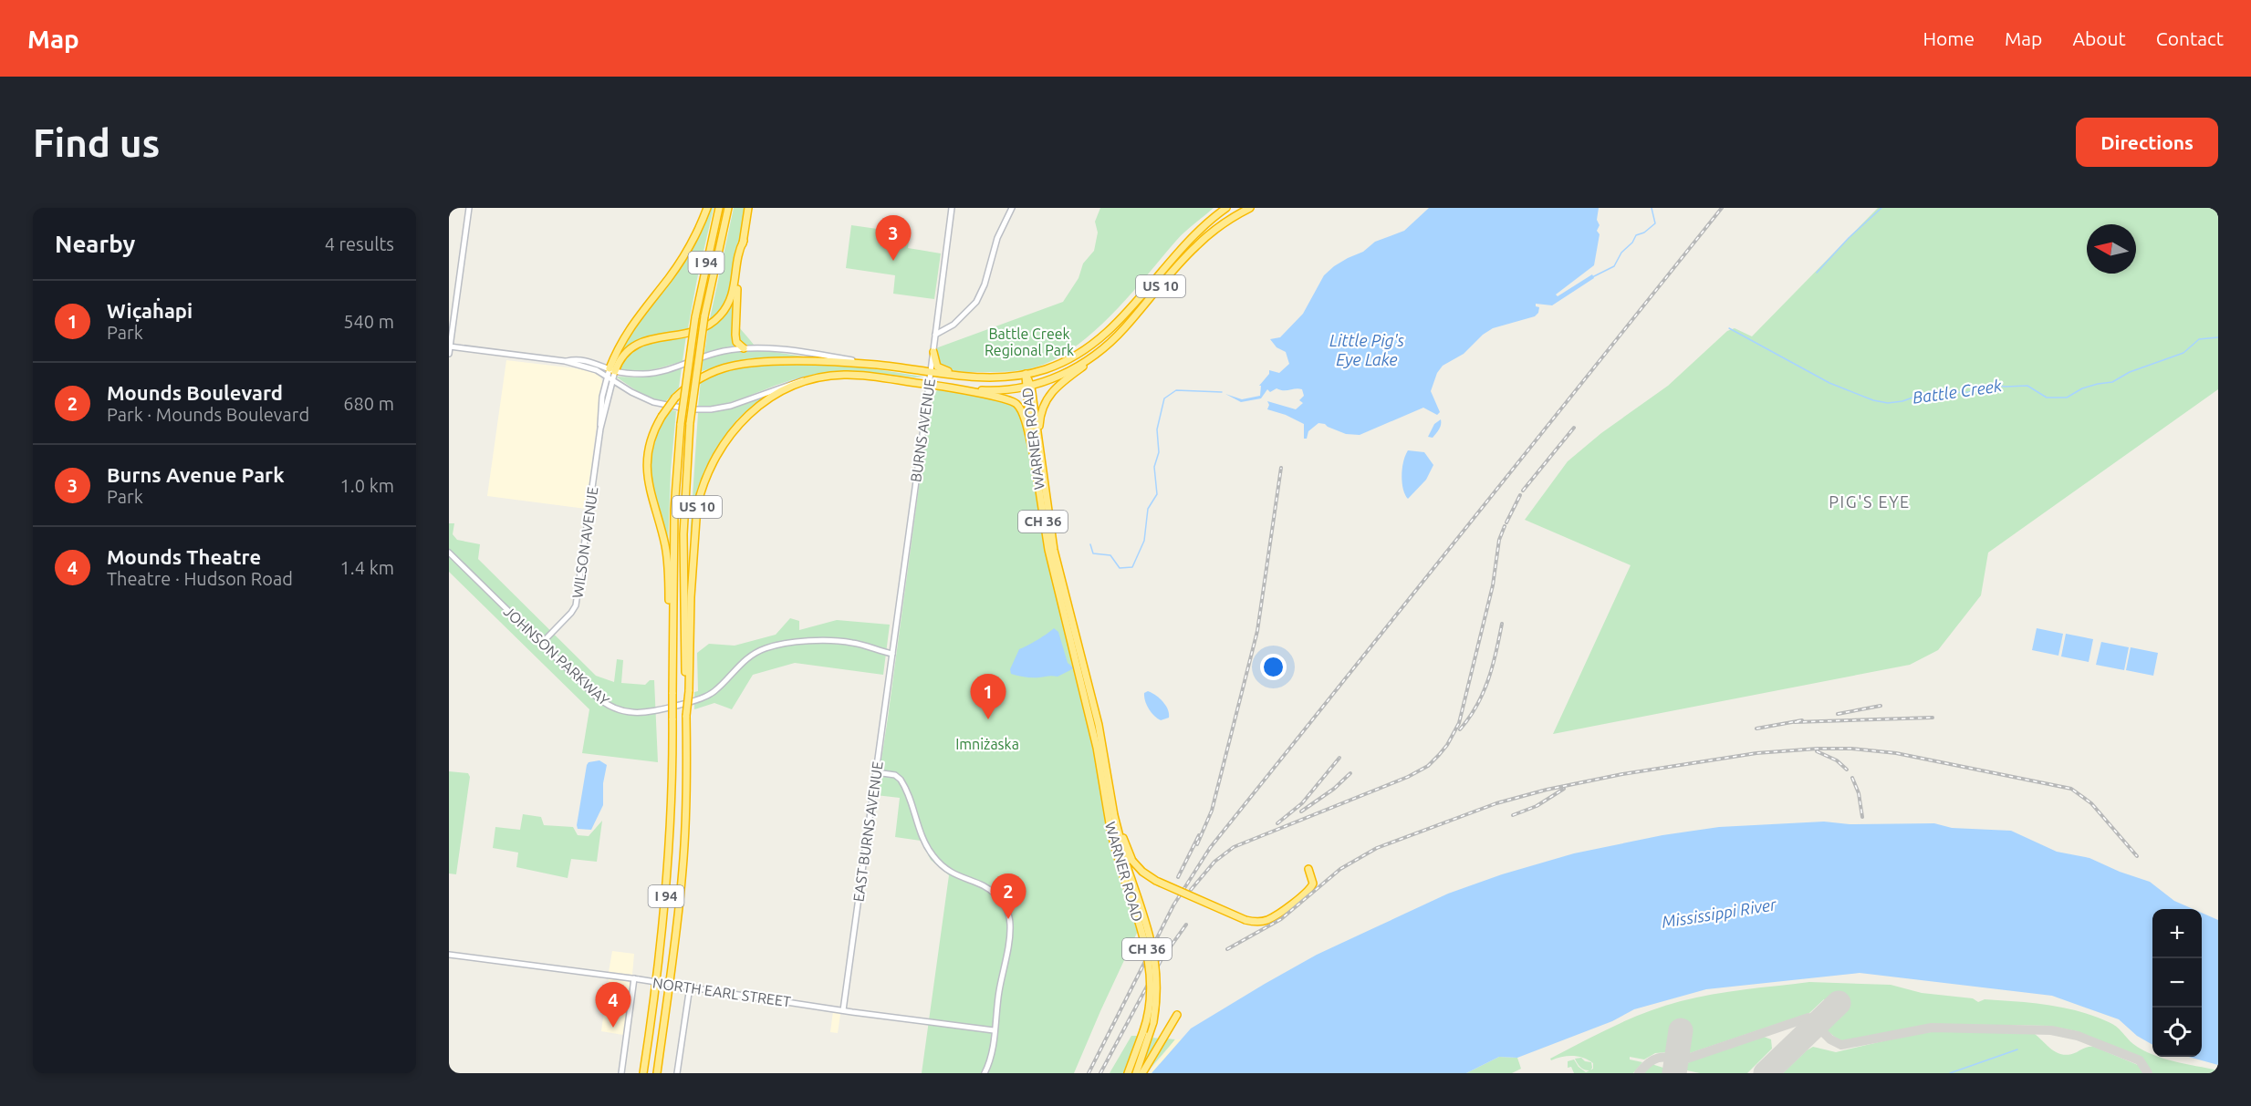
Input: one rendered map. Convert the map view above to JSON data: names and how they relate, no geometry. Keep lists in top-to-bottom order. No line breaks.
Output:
{"streets":{"highway":["I 94","US 10","WARNER ROAD","CH 36"],"street":["BURNS AVENUE","WILSON AVENUE","JOHNSON PARKWAY","EAST BURNS AVENUE","NORTH EARL STREET"]},"crossings":[["I 94","US 10"],["US 10","BURNS AVENUE"],["US 10","WARNER ROAD"],["BURNS AVENUE","JOHNSON PARKWAY"],["BURNS AVENUE","EAST BURNS AVENUE"],["WILSON AVENUE","JOHNSON PARKWAY"],["JOHNSON PARKWAY","EAST BURNS AVENUE"],["EAST BURNS AVENUE","NORTH EARL STREET"]],"districts":["PIG'S EYE"],"water":["Little Pig's Eye Lake","Battle Creek","Mississippi River"],"parks":["Battle Creek Regional Park","Imniżaska"],"north":"left","page":{"header":"Map","nav":["Home","Map","About","Contact"],"buttons":"Directions","title":"Find us","heading":["Nearby","4 results"],"pins":["3","1","2","4"],"list":[{"mark":"1","name":"Wic̣aḣapi","note":"Park","value":"540 m"},{"mark":"2","name":"Mounds Boulevard","note":"Park · Mounds Boulevard","value":"680 m"},{"mark":"3","name":"Burns Avenue Park","note":"Park","value":"1.0 km"},{"mark":"4","name":"Mounds Theatre","note":"Theatre · Hudson Road","value":"1.4 km"}],"map_buttons":["+","−"]}}
